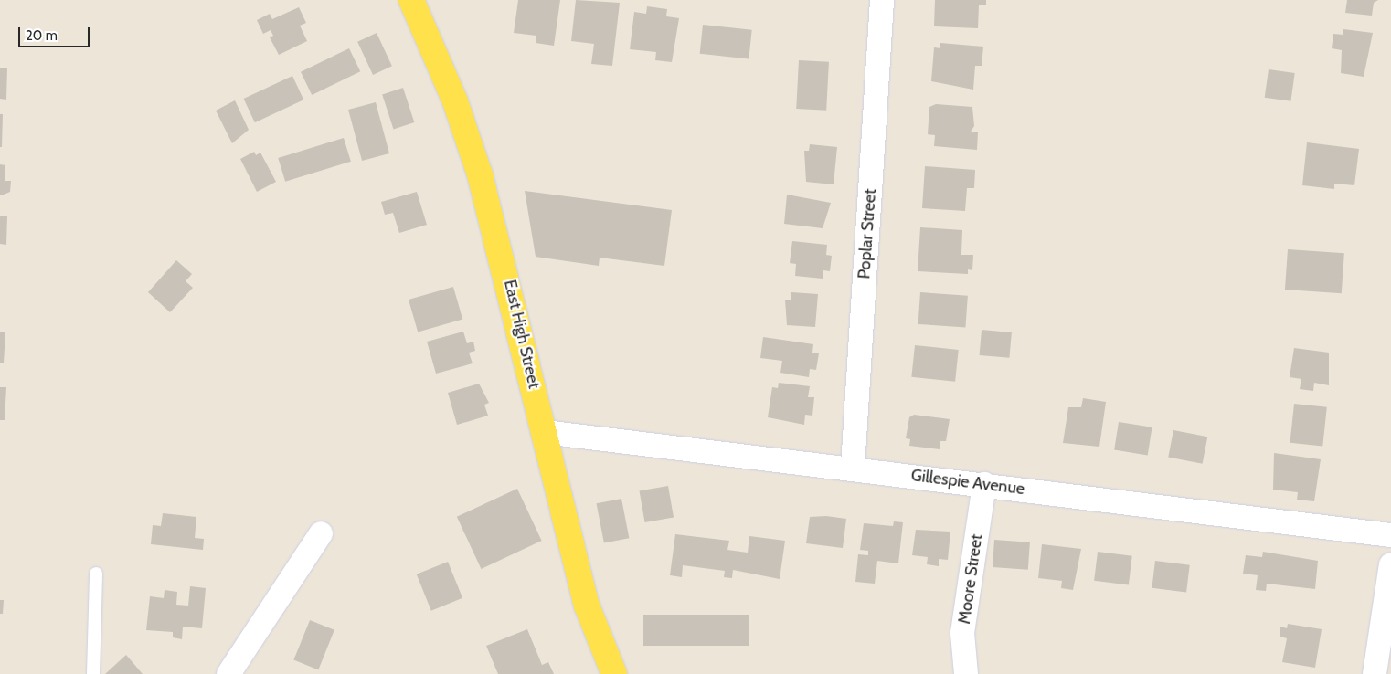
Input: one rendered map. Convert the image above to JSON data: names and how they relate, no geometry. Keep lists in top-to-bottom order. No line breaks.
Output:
{"streets":{"main road":["East High Street"],"street":["Poplar Street","Gillespie Avenue","Moore Street"]},"crossings":[["Poplar Street","Gillespie Avenue"],["East High Street","Gillespie Avenue"],["Gillespie Avenue","Moore Street"]],"scale_bar":"20 m"}
